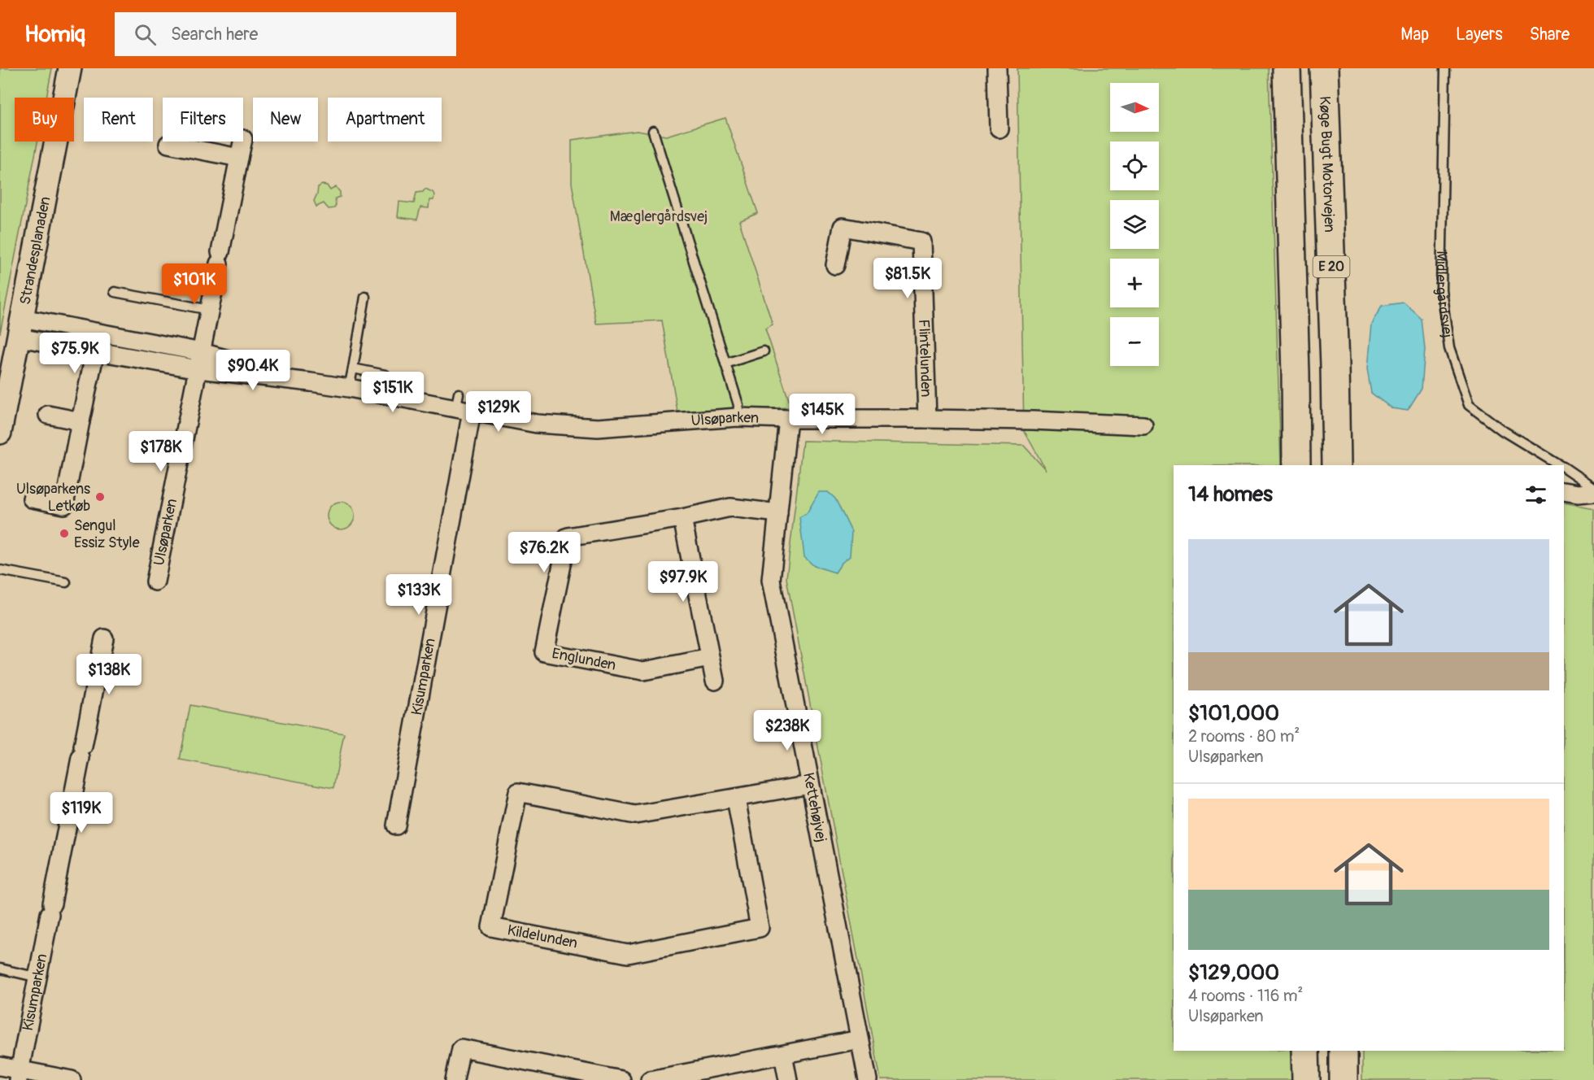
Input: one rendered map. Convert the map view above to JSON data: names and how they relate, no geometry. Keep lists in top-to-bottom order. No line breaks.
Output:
{"streets":{"highway":["Køge Bugt Motorvejen","E 20"],"street":["Strandesplanaden","Midlergårdsvej","Flintelunden","Ulsøparken","Englunden","Kisumparken","Kettehøjvej","Kildelunden"]},"crossings":[["Strandesplanaden","Ulsøparken"],["Flintelunden","Ulsøparken"],["Ulsøparken","Kisumparken"],["Ulsøparken","Kettehøjvej"],["Englunden","Kettehøjvej"],["Kettehøjvej","Kildelunden"]],"parks":["Mæglergårdsvej"],"places":["Ulsøparkens Letkøb","Sengul Essiz Style"],"north":"right","page":{"header":"Homiq","search":"Search here","nav":["Map","Layers","Share"],"map_buttons":["+","−"],"chip":["Buy","Rent","Filters","New","Apartment"],"price":["$81.5K","$101K","$75.9K","$90.4K","$151K","$129K","$145K","$178K","$76.2K","$97.9K","$133K","$138K","$238K","$119K"],"heading":"14 homes","list":[{"name":"$101,000","note":"2 rooms · 80 m² · Ulsøparken"},{"name":"$129,000","note":"4 rooms · 116 m² · Ulsøparken"}]}}
